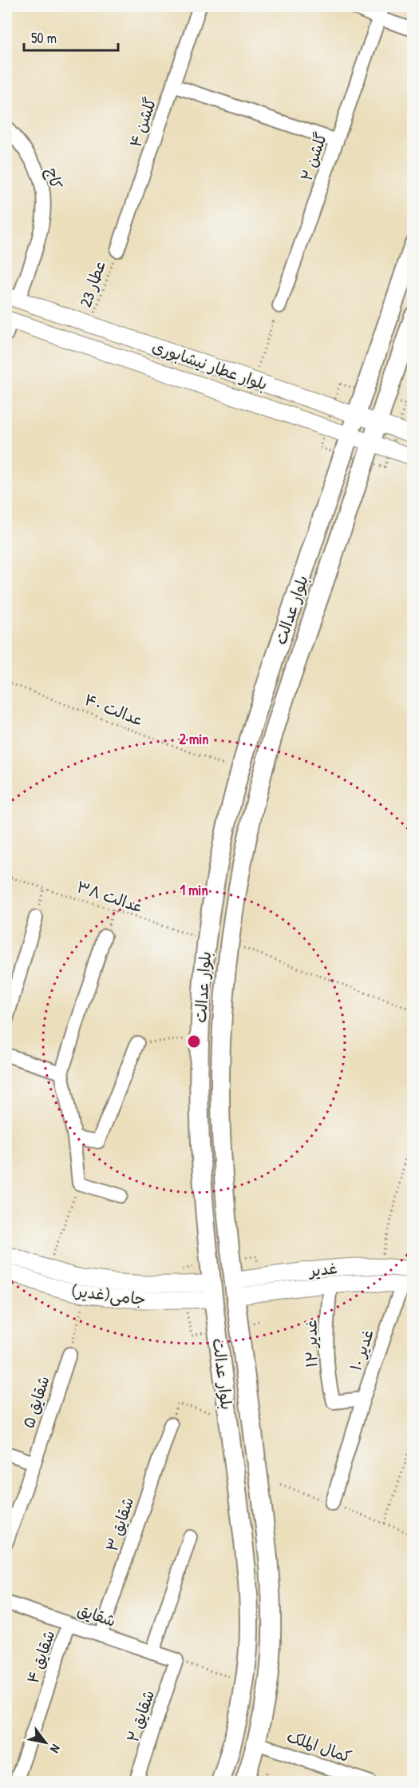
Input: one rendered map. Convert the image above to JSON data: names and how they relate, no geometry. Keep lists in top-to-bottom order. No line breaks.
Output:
{"streets":{"main road":["بلوار عدالت"],"street":["گلشن ۴","گلشن ۲","کاج","بلوار عطار نیشابوری","غدیر","جامی(غدیر)","غدیر ۱۲","غدیر ۱۰","شقایق ۵","شقایق ۳","شقایق","شقایق ۴","شقایق ۲","کمال الملک"],"path":["عطار 23","عدالت ۴۰","عدالت ۳۸"]},"crossings":[["گلشن ۴","عطار 23"],["کاج","بلوار عطار نیشابوری"],["عطار 23","بلوار عطار نیشابوری"],["بلوار عطار نیشابوری","بلوار عدالت"],["بلوار عدالت","عدالت ۴۰"],["بلوار عدالت","عدالت ۳۸"],["بلوار عدالت","غدیر"],["بلوار عدالت","جامی(غدیر)"],["بلوار عدالت","کمال الملک"],["غدیر","غدیر ۱۲"],["غدیر","غدیر ۱۰"],["غدیر ۱۲","غدیر ۱۰"],["شقایق ۳","شقایق"],["شقایق","شقایق ۴"],["شقایق","شقایق ۲"]],"scale_bar":"50 m","north":"bottom right","rings":["2 min","1 min"]}
